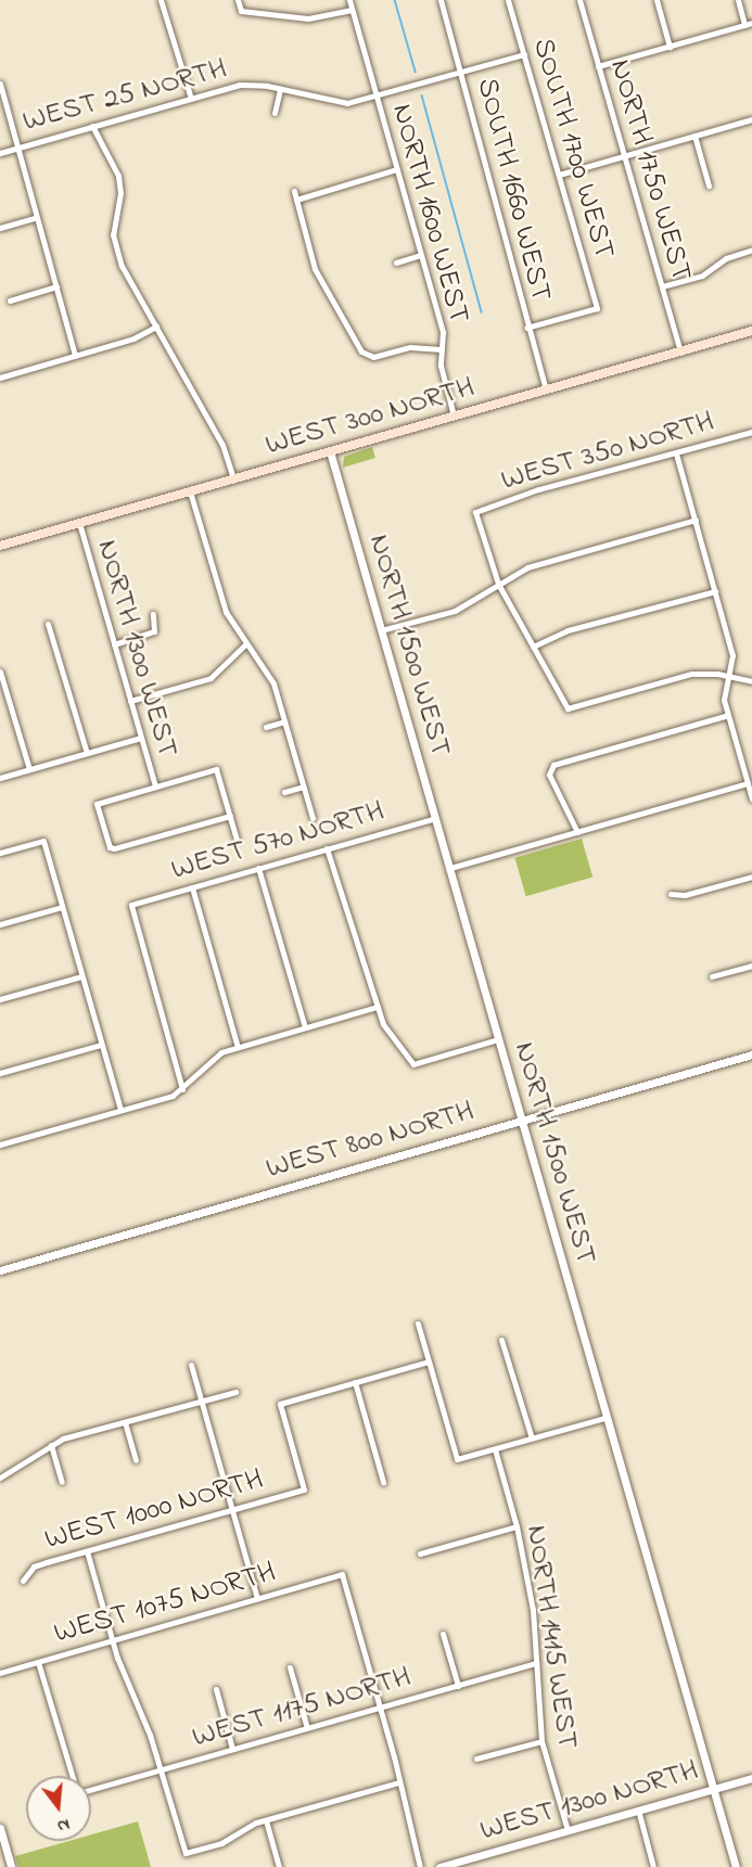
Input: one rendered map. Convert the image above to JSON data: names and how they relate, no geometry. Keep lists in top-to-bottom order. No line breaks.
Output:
{"streets":{"main road":["WEST 300 NORTH"],"street":["WEST 25 NORTH","SOUTH 1700 WEST","NORTH 1750 WEST","SOUTH 1660 WEST","NORTH 1600 WEST","WEST 350 NORTH","NORTH 1500 WEST","NORTH 1300 WEST","WEST 570 NORTH","WEST 800 NORTH","WEST 1000 NORTH","WEST 1075 NORTH","NORTH 1415 WEST","WEST 1175 NORTH","WEST 1300 NORTH"]},"crossings":[["WEST 25 NORTH","SOUTH 1700 WEST"],["WEST 25 NORTH","SOUTH 1660 WEST"],["WEST 25 NORTH","NORTH 1600 WEST"],["SOUTH 1700 WEST","SOUTH 1660 WEST"],["NORTH 1750 WEST","WEST 300 NORTH"],["SOUTH 1660 WEST","WEST 300 NORTH"],["NORTH 1600 WEST","WEST 300 NORTH"],["WEST 300 NORTH","NORTH 1500 WEST"],["WEST 300 NORTH","NORTH 1300 WEST"],["NORTH 1500 WEST","WEST 570 NORTH"],["NORTH 1500 WEST","WEST 800 NORTH"],["NORTH 1500 WEST","WEST 1300 NORTH"],["WEST 1075 NORTH","WEST 1175 NORTH"],["NORTH 1415 WEST","WEST 1175 NORTH"],["NORTH 1415 WEST","WEST 1300 NORTH"]],"north":"bottom"}
